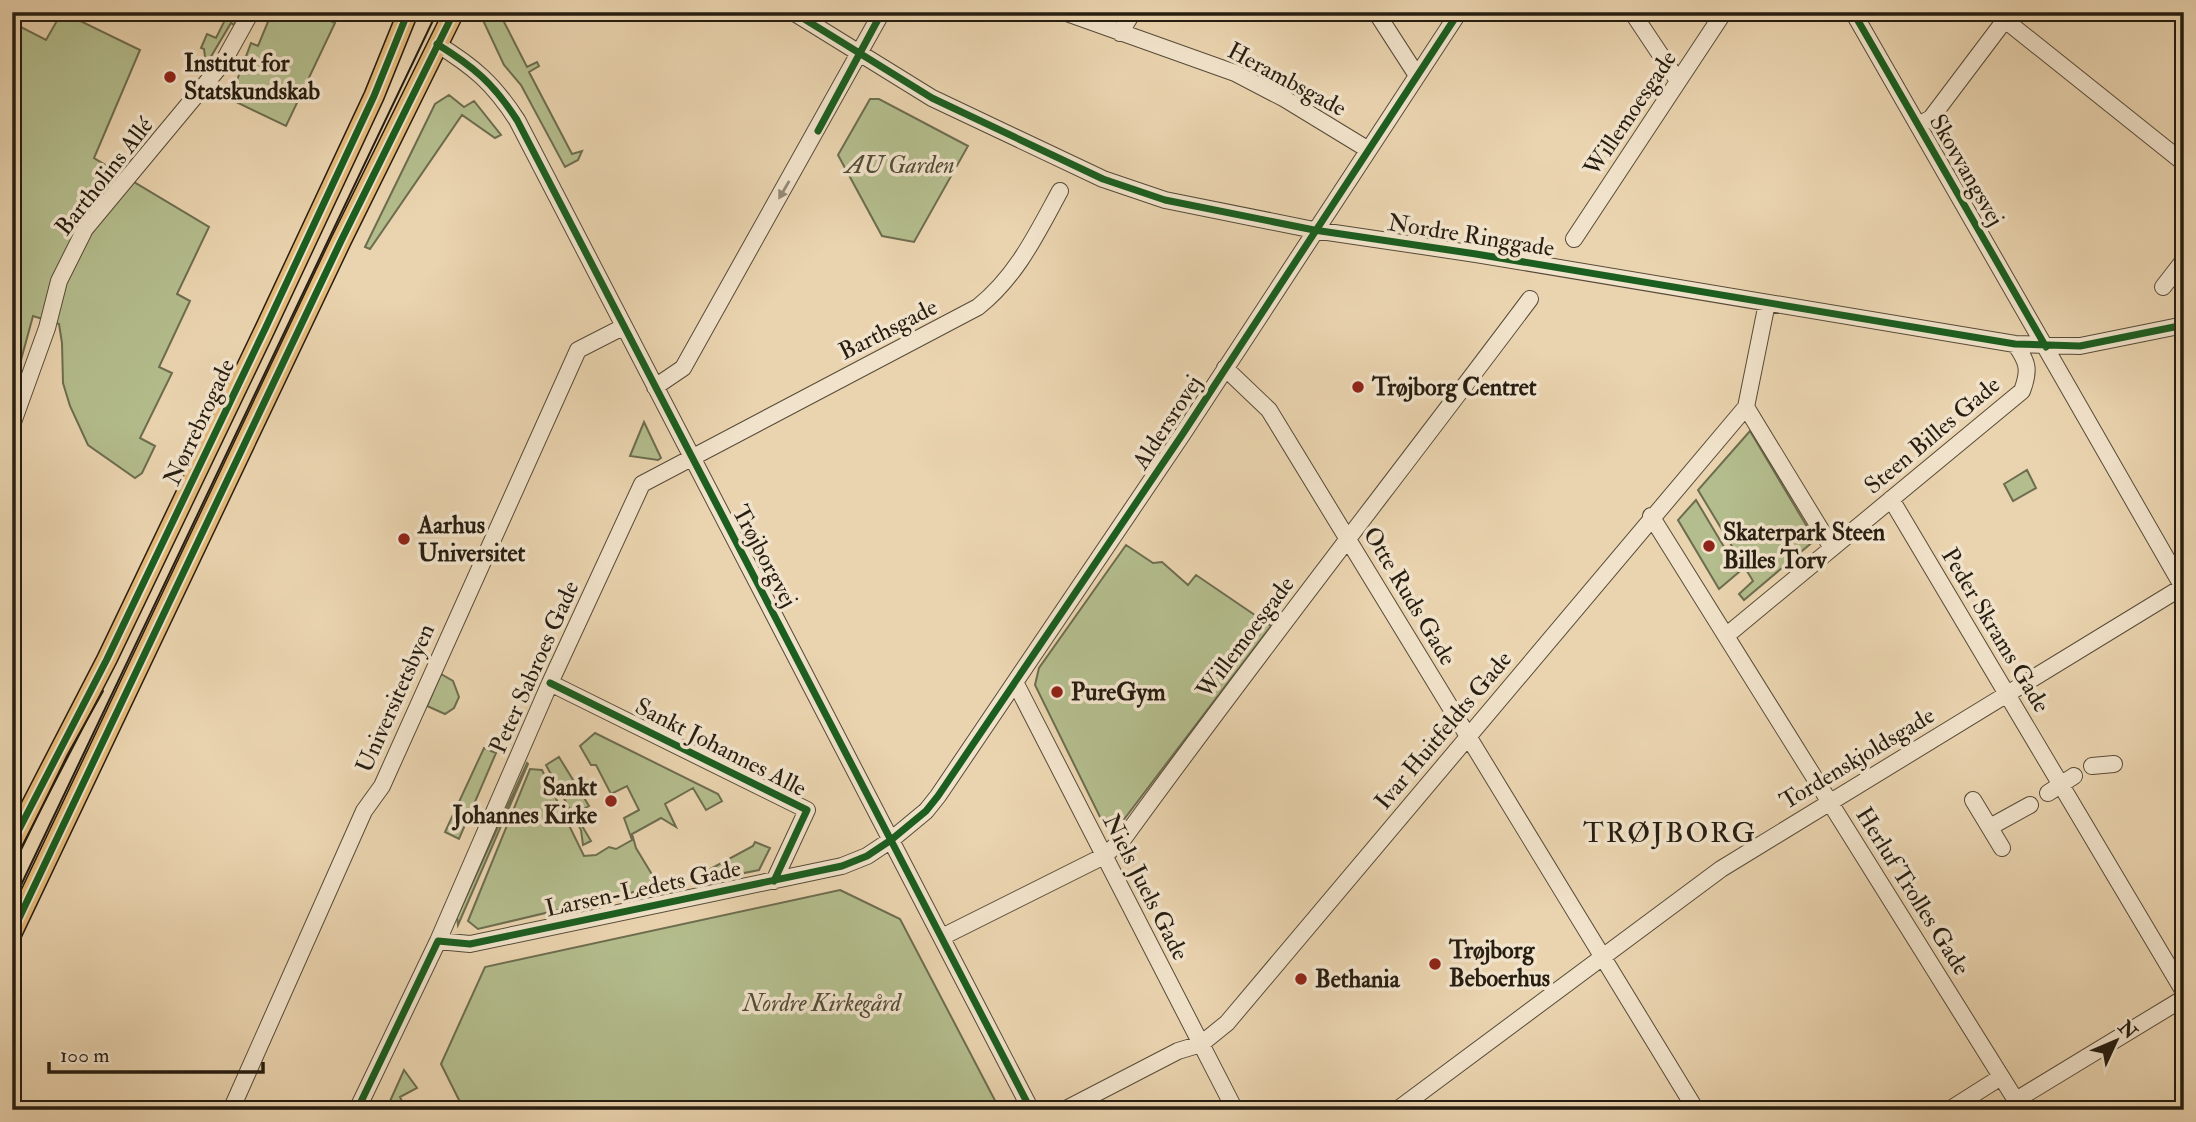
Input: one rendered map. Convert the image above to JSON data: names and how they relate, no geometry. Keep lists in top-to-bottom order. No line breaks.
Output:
{"streets":{"main road":["Nørrebrogade"],"street":["Herambsgade","Willemoesgade","Skovvangsvej","Bartholins Allé","Nordre Ringgade","Barthsgade","Aldersrovej","Steen Billes Gade","Trøjborgvej","Otte Ruds Gade","Peder Skrams Gade","Peter Sabroes Gade","Universitetsbyen","Ivar Huitfeldts Gade","Sankt Johannes Alle","Tordenskjoldsgade","Niels Juels Gade","Larsen-Ledets Gade","Herluf Trolles Gade"]},"crossings":[["Herambsgade","Aldersrovej"],["Willemoesgade","Trøjborgvej"],["Willemoesgade","Otte Ruds Gade"],["Willemoesgade","Niels Juels Gade"],["Skovvangsvej","Nordre Ringgade"],["Skovvangsvej","Tordenskjoldsgade"],["Nordre Ringgade","Aldersrovej"],["Nordre Ringgade","Steen Billes Gade"],["Nordre Ringgade","Ivar Huitfeldts Gade"],["Barthsgade","Trøjborgvej"],["Barthsgade","Peter Sabroes Gade"],["Nørrebrogade","Trøjborgvej"],["Aldersrovej","Trøjborgvej"],["Aldersrovej","Otte Ruds Gade"],["Aldersrovej","Niels Juels Gade"],["Aldersrovej","Larsen-Ledets Gade"],["Steen Billes Gade","Peder Skrams Gade"],["Steen Billes Gade","Herluf Trolles Gade"],["Trøjborgvej","Peter Sabroes Gade"],["Trøjborgvej","Universitetsbyen"],["Trøjborgvej","Larsen-Ledets Gade"],["Otte Ruds Gade","Ivar Huitfeldts Gade"],["Otte Ruds Gade","Tordenskjoldsgade"],["Peder Skrams Gade","Tordenskjoldsgade"],["Peter Sabroes Gade","Sankt Johannes Alle"],["Peter Sabroes Gade","Larsen-Ledets Gade"],["Ivar Huitfeldts Gade","Niels Juels Gade"],["Ivar Huitfeldts Gade","Herluf Trolles Gade"],["Sankt Johannes Alle","Larsen-Ledets Gade"],["Tordenskjoldsgade","Herluf Trolles Gade"]],"districts":["TRØJBORG"],"parks":["AU Garden","Nordre Kirkegård"],"places":["Institut for Statskundskab","Trøjborg Centret","Aarhus Universitet","Skaterpark Steen Billes Torv","PureGym","Sankt Johannes Kirke","Trøjborg Beboerhus","Bethania"],"scale_bar":"100 m","north":"top right"}
